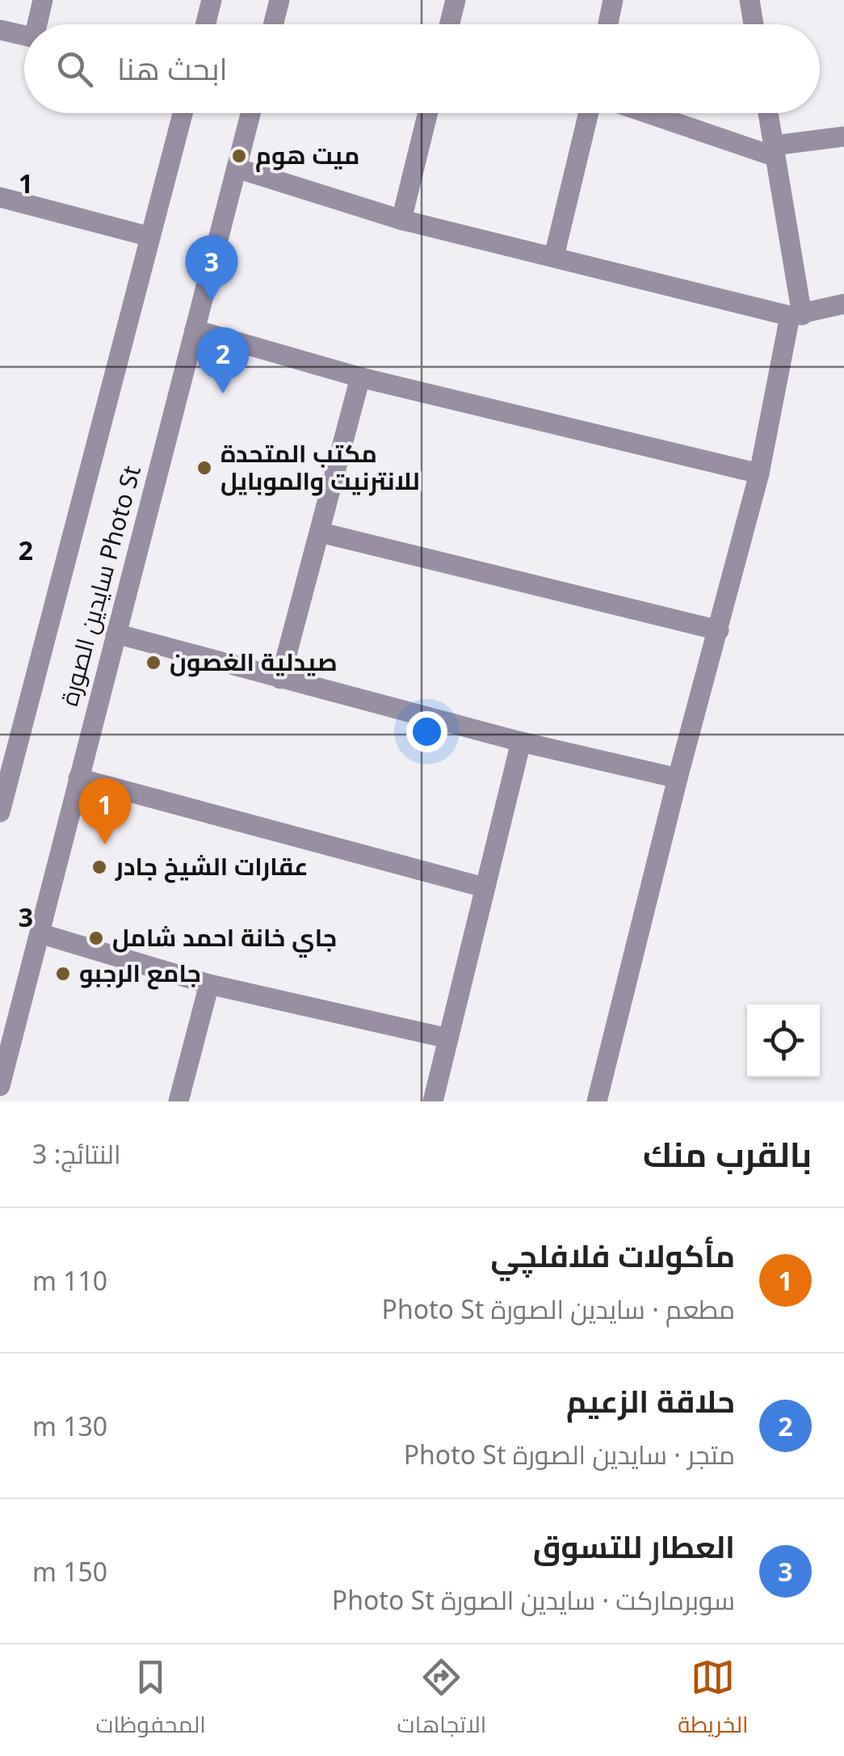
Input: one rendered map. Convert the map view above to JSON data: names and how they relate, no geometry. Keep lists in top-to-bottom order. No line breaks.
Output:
{"streets":{"street":["سايدين الصورة Photo St"]},"places":["ميت هوم","مكتب المتحدة للانترنيت والموبايل","صيدلية الغصون","عقارات الشيخ جادر","جاي خانة احمد شامل","جامع الرجبو"],"page":{"search":"ابحث هنا","pins":["3","2","1"],"heading":["بالقرب منك","النتائج: 3"],"list":[{"mark":"1","name":"مأكولات فلافلچي","note":"مطعم · سايدين الصورة Photo St","value":"110 m"},{"mark":"2","name":"حلاقة الزعيم","note":"متجر · سايدين الصورة Photo St","value":"130 m"},{"mark":"3","name":"العطار للتسوق","note":"سوبرماركت · سايدين الصورة Photo St","value":"150 m"}],"nav":["الخريطة","الاتجاهات","المحفوظات"]},"grid":{"rows":["1","2","3"]}}
